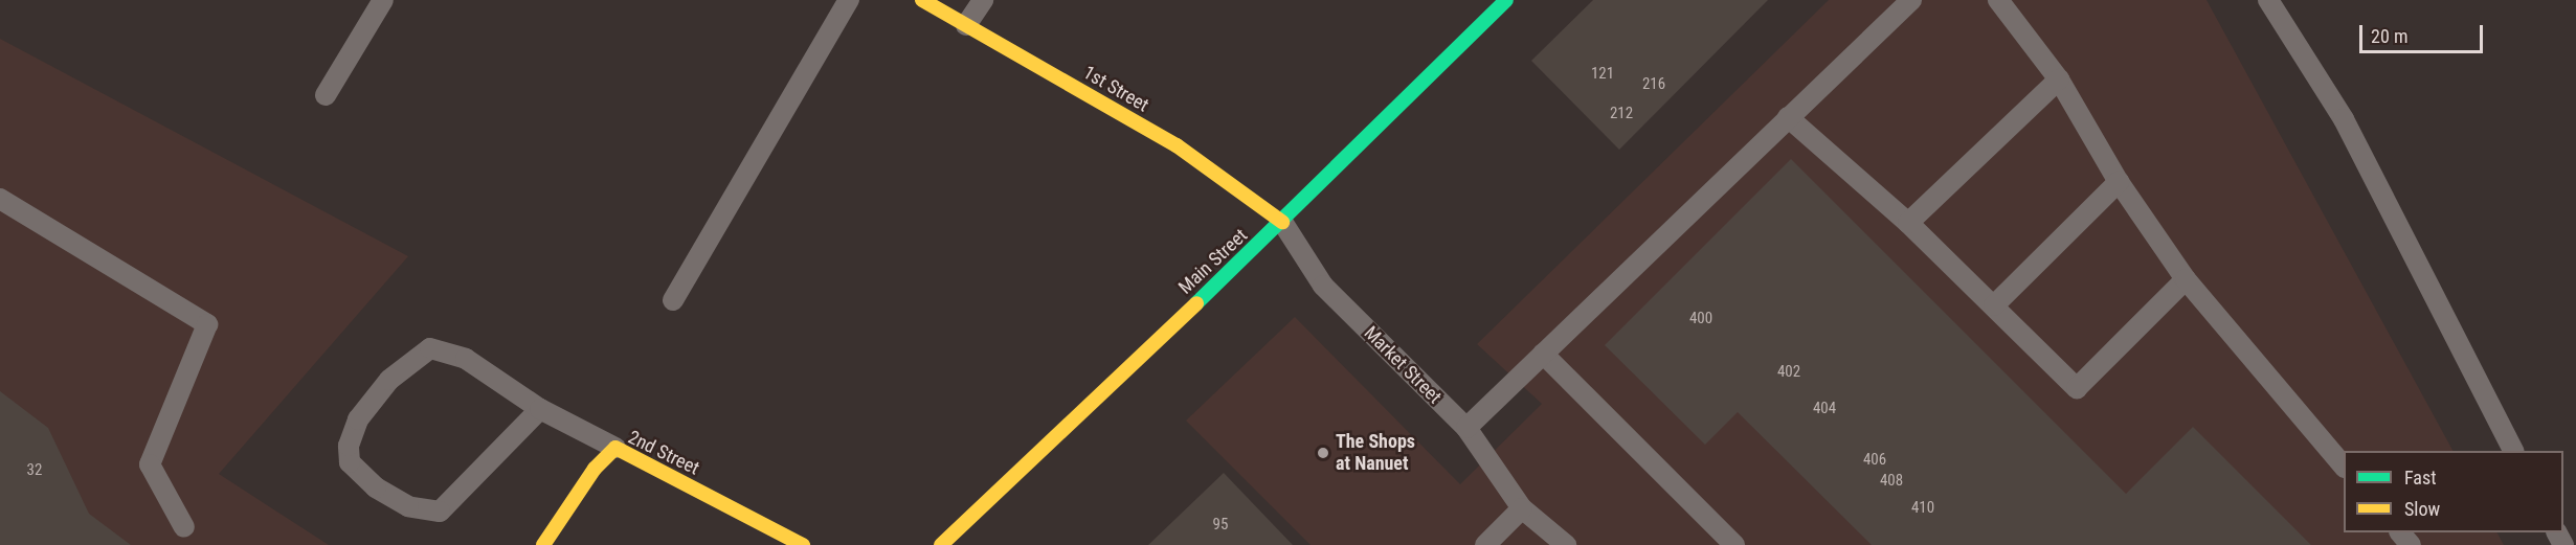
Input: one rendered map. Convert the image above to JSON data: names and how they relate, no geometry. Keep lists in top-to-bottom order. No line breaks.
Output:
{"streets":{"street":["1st Street","Main Street","2nd Street"],"lane":["Market Street"]},"crossings":[["1st Street","Main Street"],["1st Street","Market Street"],["Main Street","Market Street"]],"places":["The Shops at Nanuet"],"house_numbers":["121","216","212","400","402","404","406","32","408","410","95"],"legend":["Fast","Slow"],"scale_bar":"20 m"}
